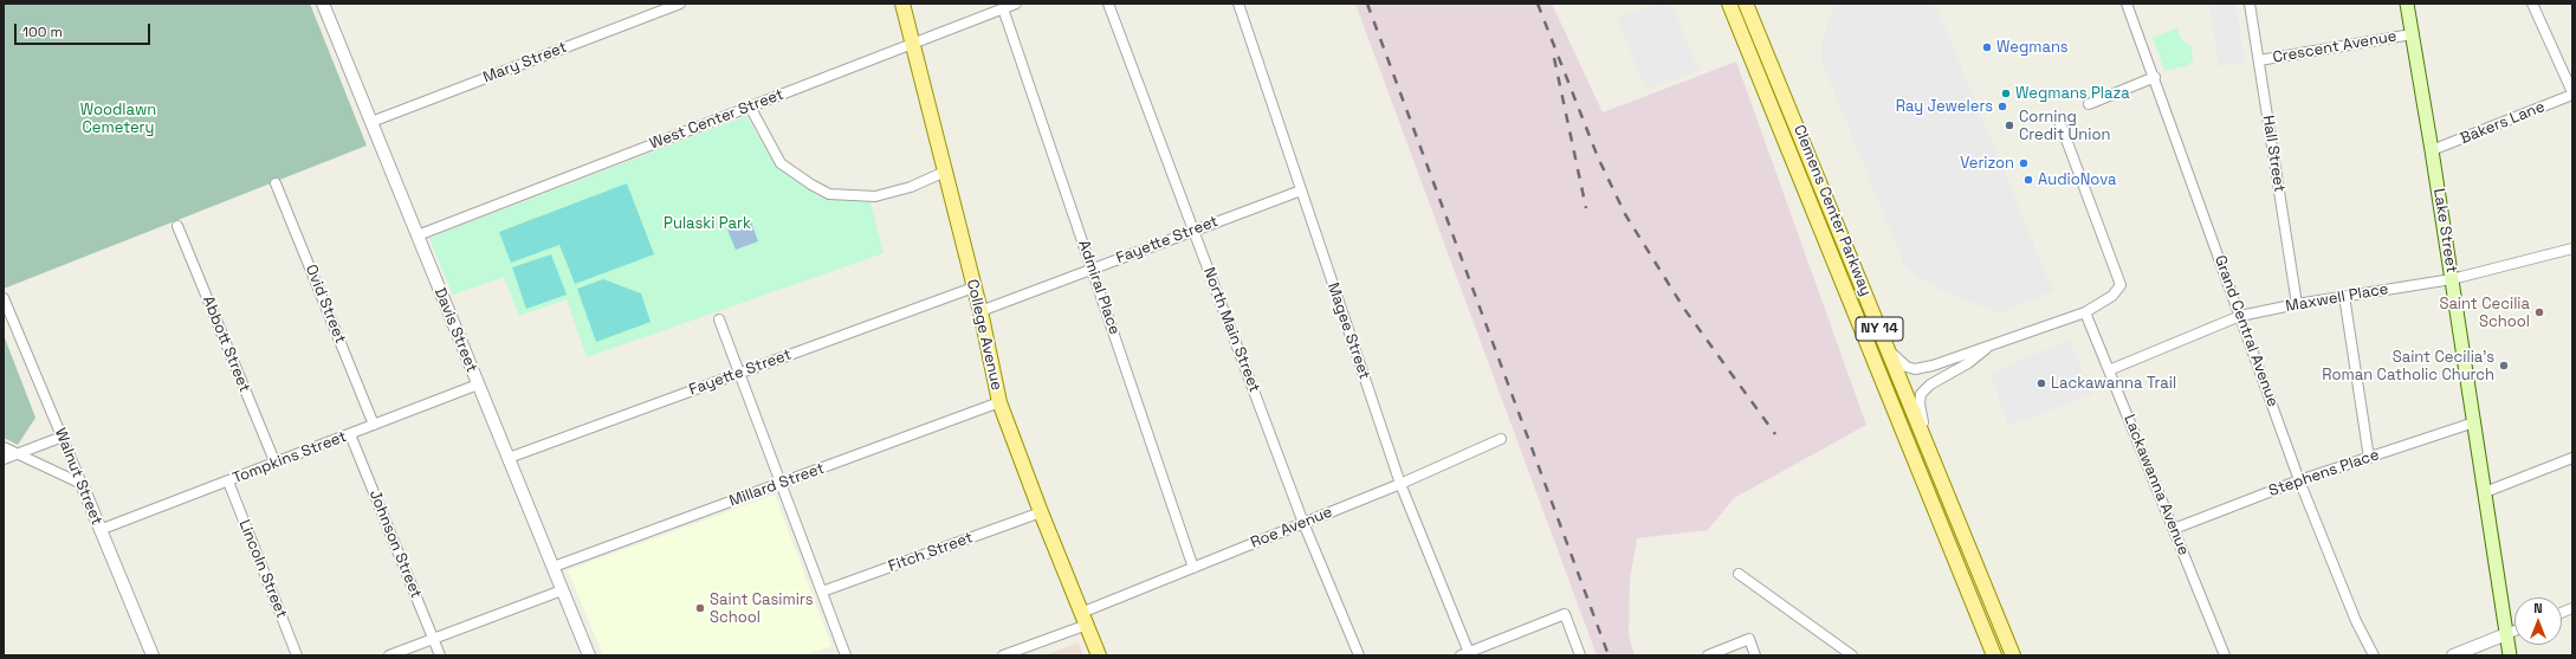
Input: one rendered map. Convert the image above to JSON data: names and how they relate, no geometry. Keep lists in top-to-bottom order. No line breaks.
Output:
{"streets":{"main road":["Clemens Center Parkway","Lake Street","NY 14","College Avenue"],"street":["Crescent Avenue","Mary Street","West Center Street","Bakers Lane","Hall Street","Fayette Street","Admiral Place","Maxwell Place","Ovid Street","Davis Street","North Main Street","Magee Street","Grand Central Avenue","Abbott Street","Tompkins Street","Stephens Place","Walnut Street","Millard Street","Lackawanna Avenue","Roe Avenue","Johnson Street","Fitch Street","Lincoln Street"]},"crossings":[["Crescent Avenue","Hall Street"],["Crescent Avenue","Lake Street"],["Mary Street","Davis Street"],["West Center Street","Admiral Place"],["West Center Street","Davis Street"],["West Center Street","College Avenue"],["Bakers Lane","Lake Street"],["Hall Street","Maxwell Place"],["Lake Street","Maxwell Place"],["Lake Street","Stephens Place"],["Fayette Street","Admiral Place"],["Fayette Street","Davis Street"],["Fayette Street","North Main Street"],["Fayette Street","Magee Street"],["Fayette Street","College Avenue"],["Admiral Place","Roe Avenue"],["Maxwell Place","Grand Central Avenue"],["Maxwell Place","Lackawanna Avenue"],["Ovid Street","Tompkins Street"],["Davis Street","Tompkins Street"],["Davis Street","Millard Street"],["North Main Street","Roe Avenue"],["Magee Street","Roe Avenue"],["Grand Central Avenue","Stephens Place"],["College Avenue","Millard Street"],["College Avenue","Roe Avenue"],["College Avenue","Fitch Street"],["Abbott Street","Tompkins Street"],["Tompkins Street","Walnut Street"],["Tompkins Street","Johnson Street"],["Tompkins Street","Lincoln Street"],["Stephens Place","Lackawanna Avenue"]],"parks":["Woodlawn Cemetery","Pulaski Park"],"places":["Wegmans","Wegmans Plaza","Ray Jewelers","Corning Credit Union","Verizon","AudioNova","Saint Cecilia School","Saint Cecilia's Roman Catholic Church","Lackawanna Trail","Saint Casimirs School"],"scale_bar":"100 m","north":"top"}
